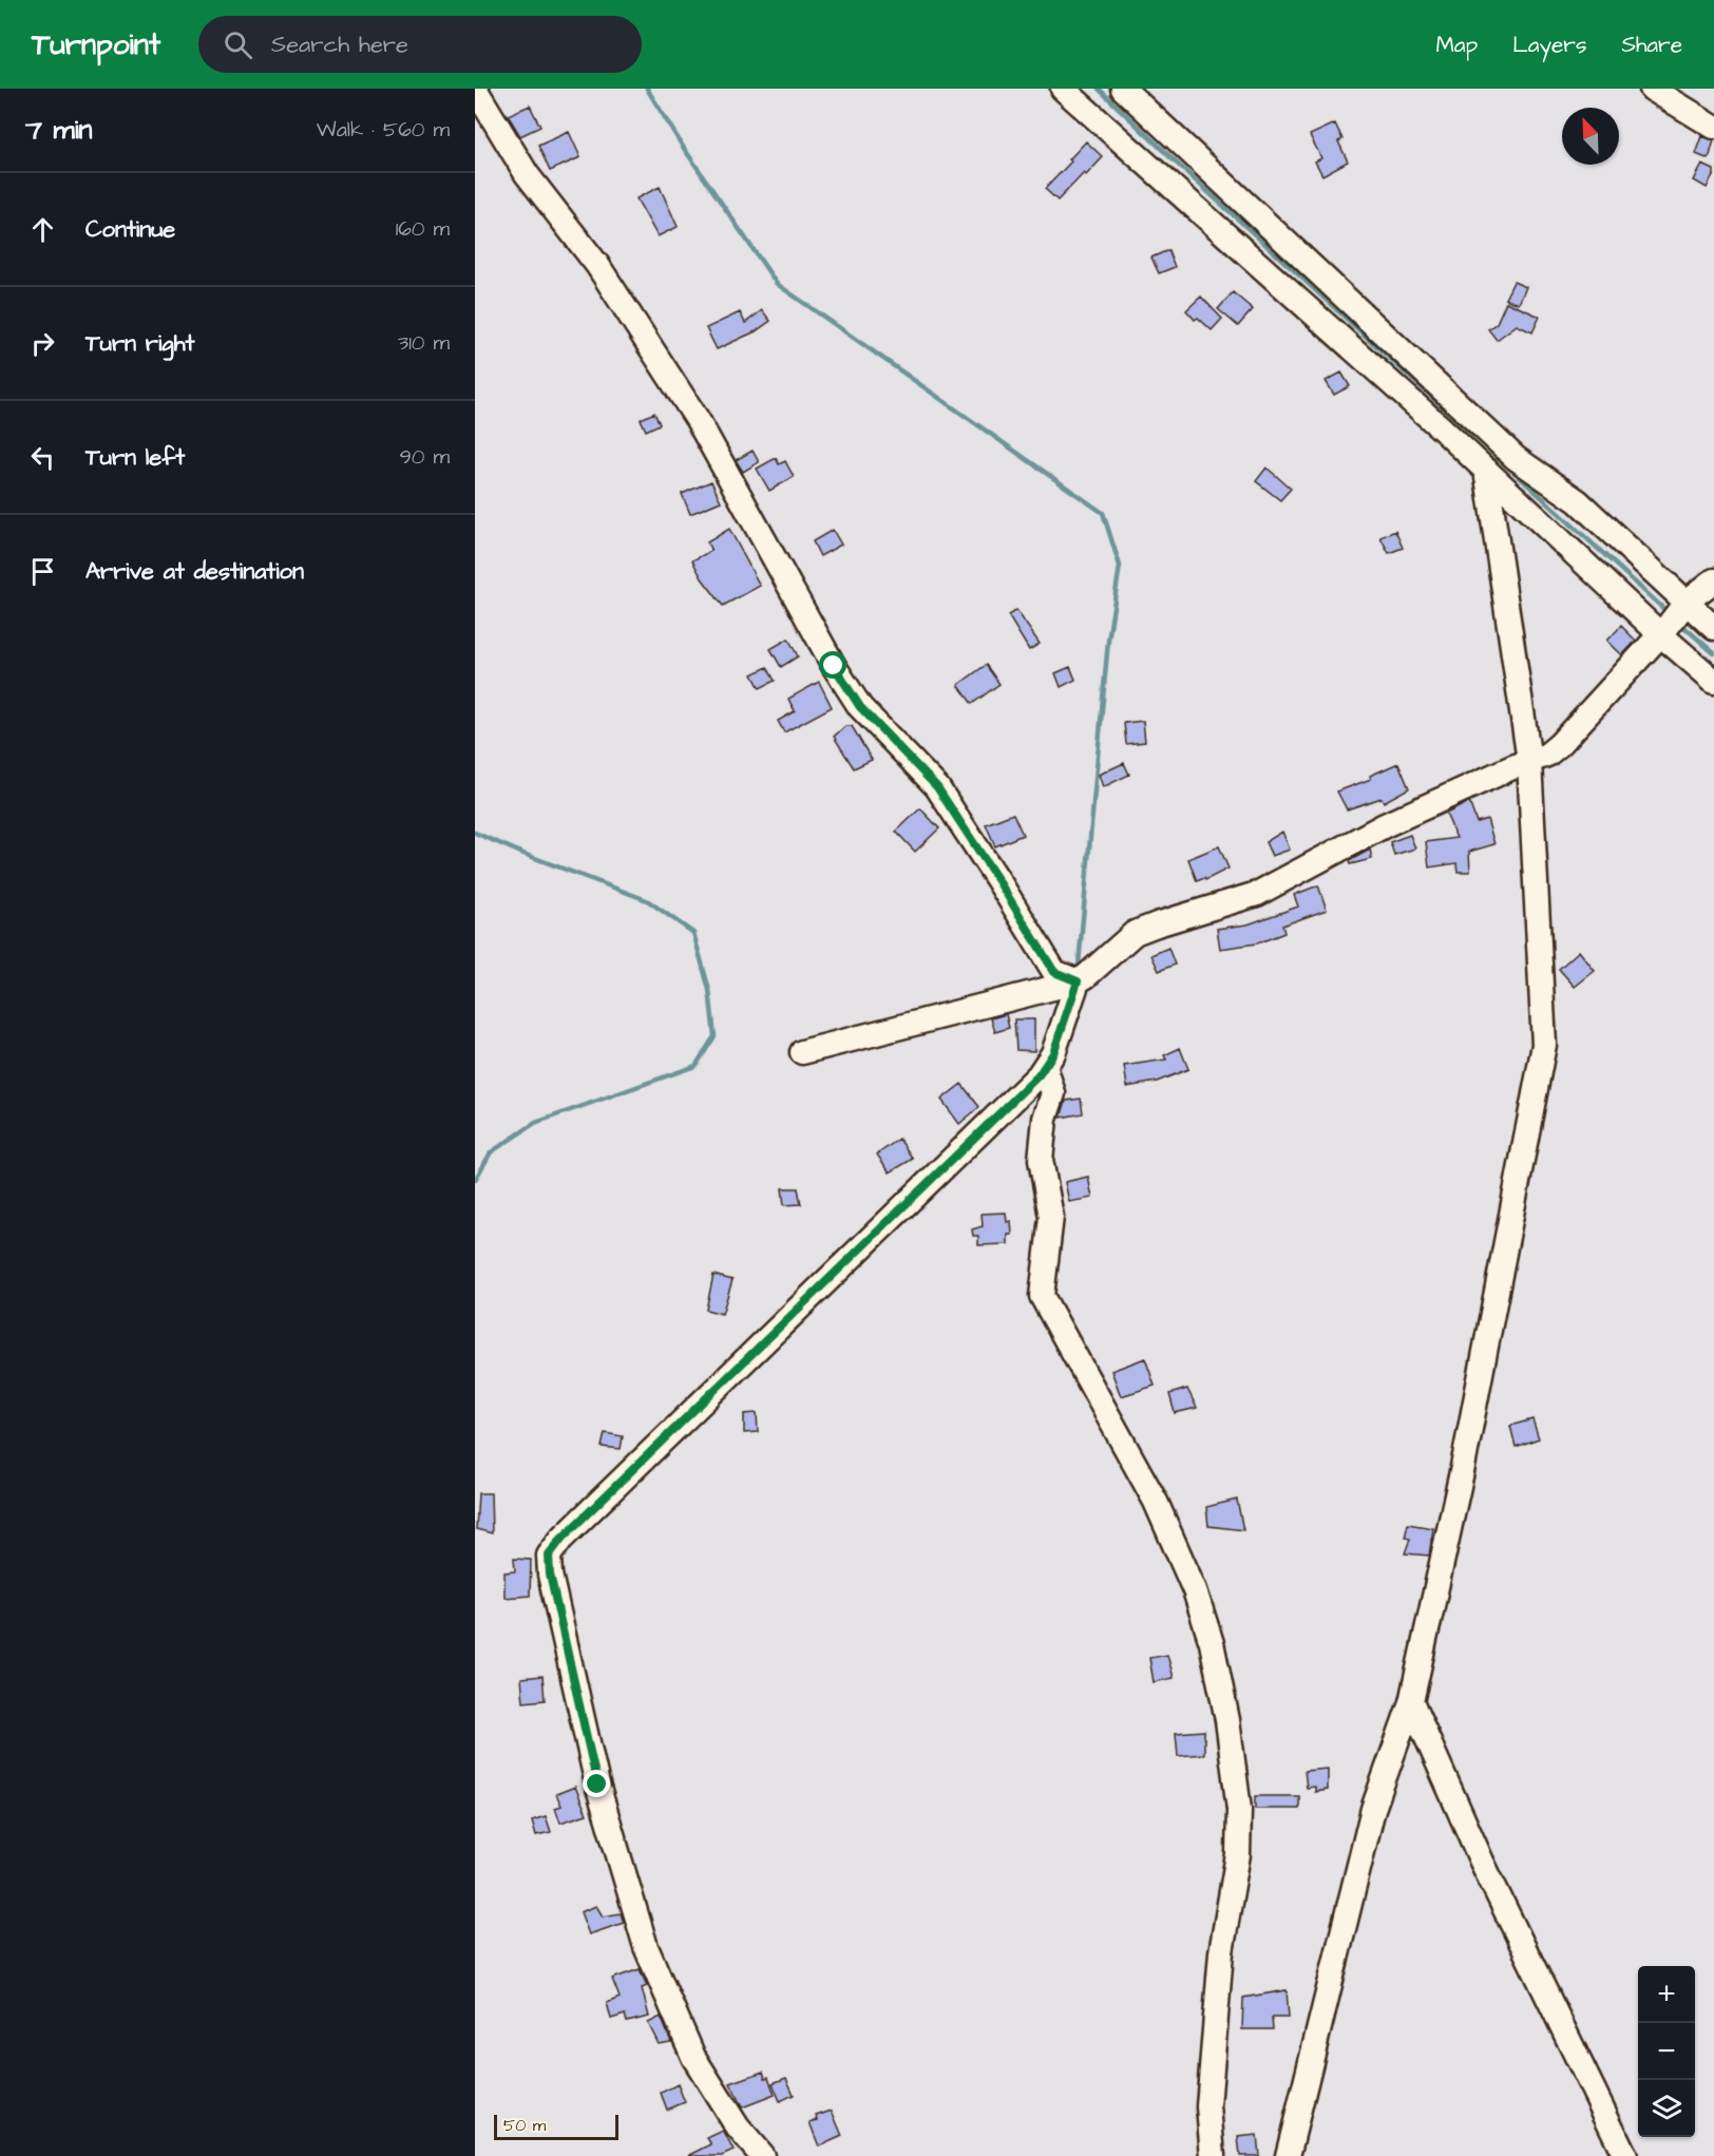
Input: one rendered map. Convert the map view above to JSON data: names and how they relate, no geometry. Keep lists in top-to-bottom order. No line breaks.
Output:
{"scale_bar":"50 m","north":"top left","page":{"header":"Turnpoint","search":"Search here","nav":["Map","Layers","Share"],"heading":["7 min","Walk · 560 m"],"list":[["Continue","160 m"],["Turn right","310 m"],["Turn left","90 m"],"Arrive at destination"],"map_buttons":["+","−"],"scale":"50 m"}}
